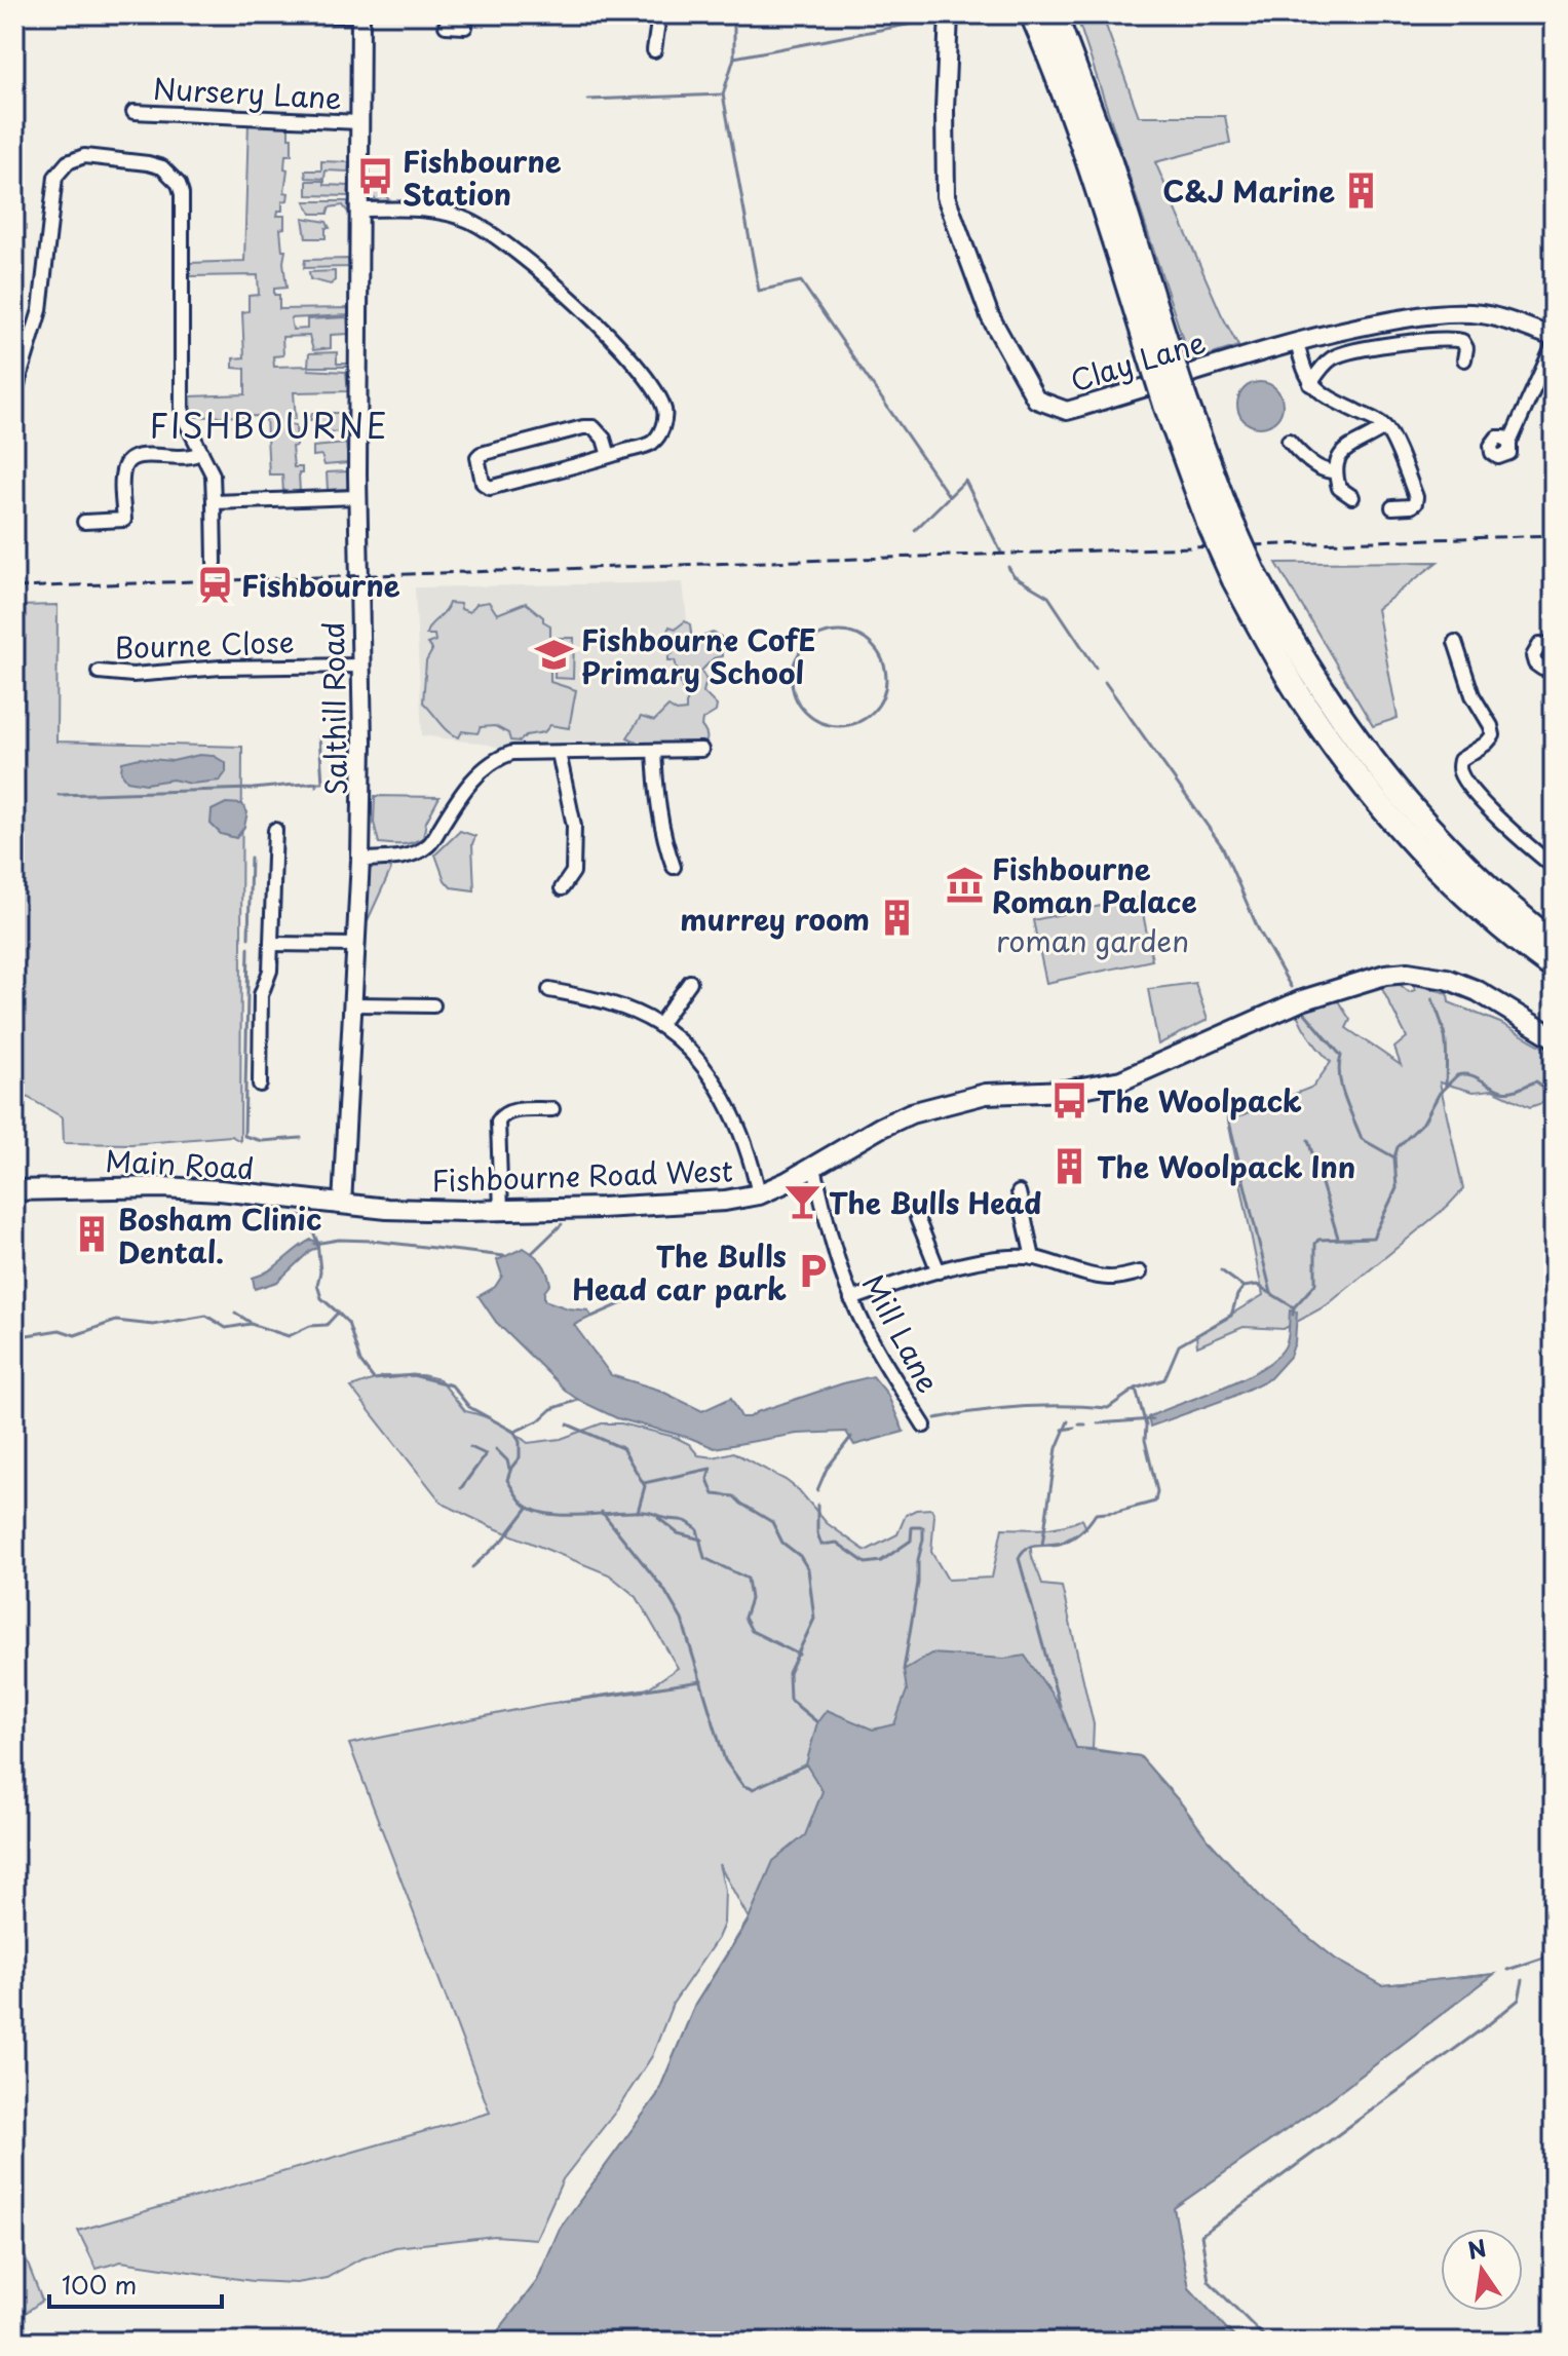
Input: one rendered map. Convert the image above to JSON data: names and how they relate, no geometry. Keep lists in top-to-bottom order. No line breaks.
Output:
{"streets":{"main road":["Main Road","Fishbourne Road West"],"street":["Nursery Lane","Clay Lane","Bourne Close","Salthill Road","Mill Lane"]},"crossings":[["Nursery Lane","Salthill Road"],["Bourne Close","Salthill Road"],["Salthill Road","Main Road"],["Salthill Road","Fishbourne Road West"],["Main Road","Fishbourne Road West"],["Fishbourne Road West","Mill Lane"]],"districts":["FISHBOURNE"],"parks":["roman garden"],"places":{"bus stop":["Fishbourne Station","The Woolpack"],"building":["C&J Marine","murrey room","The Woolpack Inn","Bosham Clinic Dental."],"station":["Fishbourne"],"school or university":["Fishbourne CofE Primary School"],"museum":["Fishbourne Roman Palace"],"bar":["The Bulls Head"],"parking":["The Bulls Head car park"]},"scale_bar":"100 m","north":"top"}
